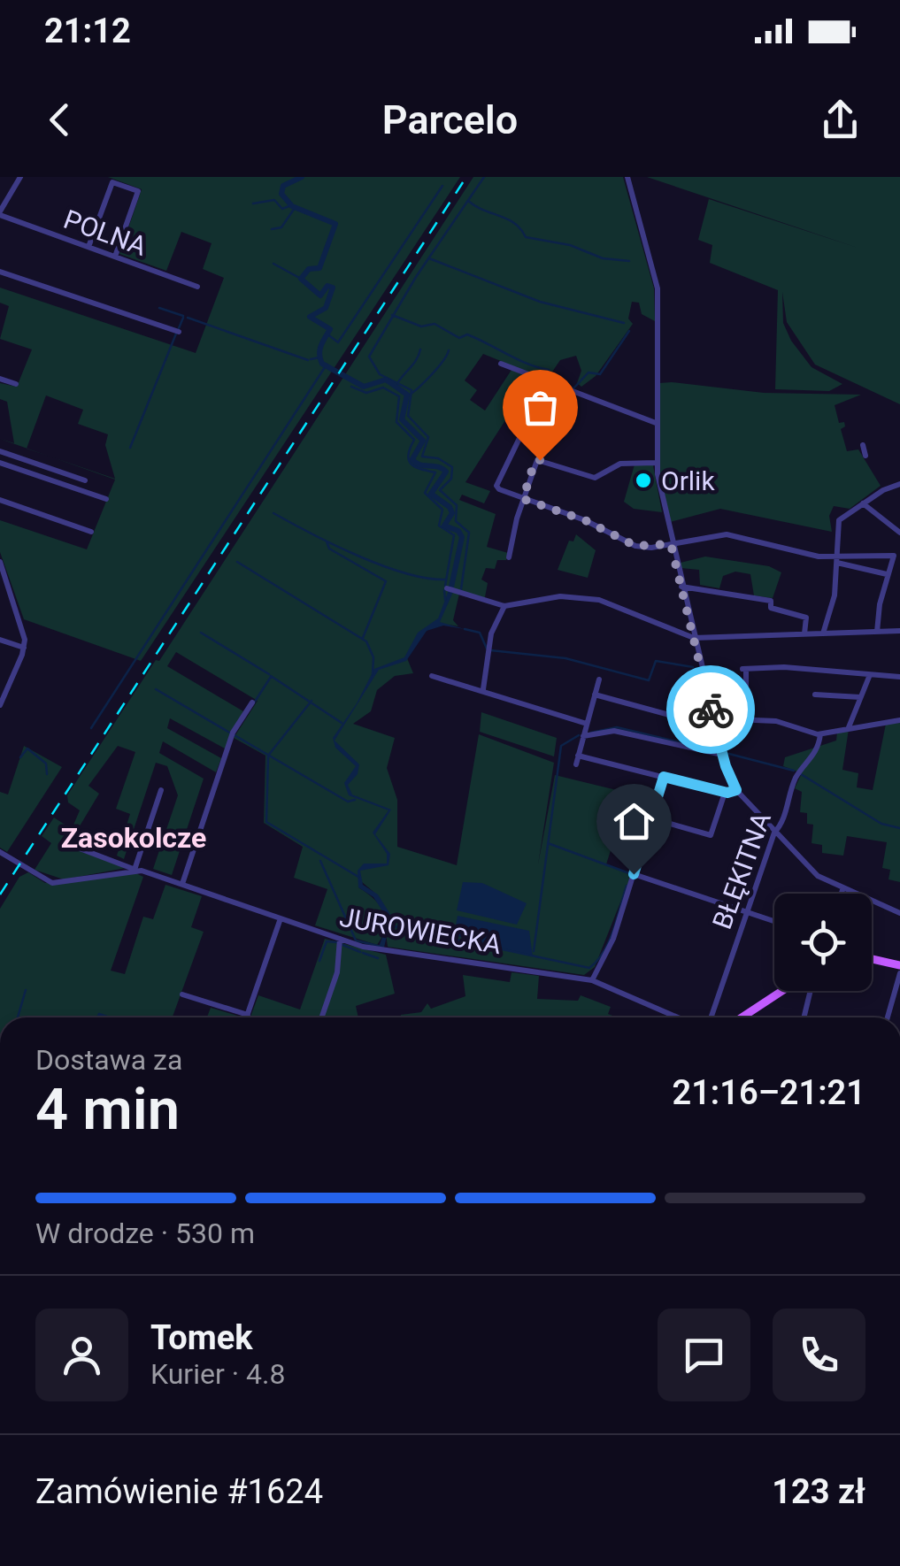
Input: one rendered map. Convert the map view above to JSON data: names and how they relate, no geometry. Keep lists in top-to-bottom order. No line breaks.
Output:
{"streets":{"street":["POLNA","BŁĘKITNA","JUROWIECKA"]},"districts":["Zasokolcze"],"places":["Orlik"],"page":{"status":"21:12","header":"Parcelo","heading":["4 min","Dostawa za","21:16–21:21"],"panel":["Tomek","Kurier · 4.8","Zamówienie #1624","123 zł"],"bar":"W drodze · 530 m"}}
